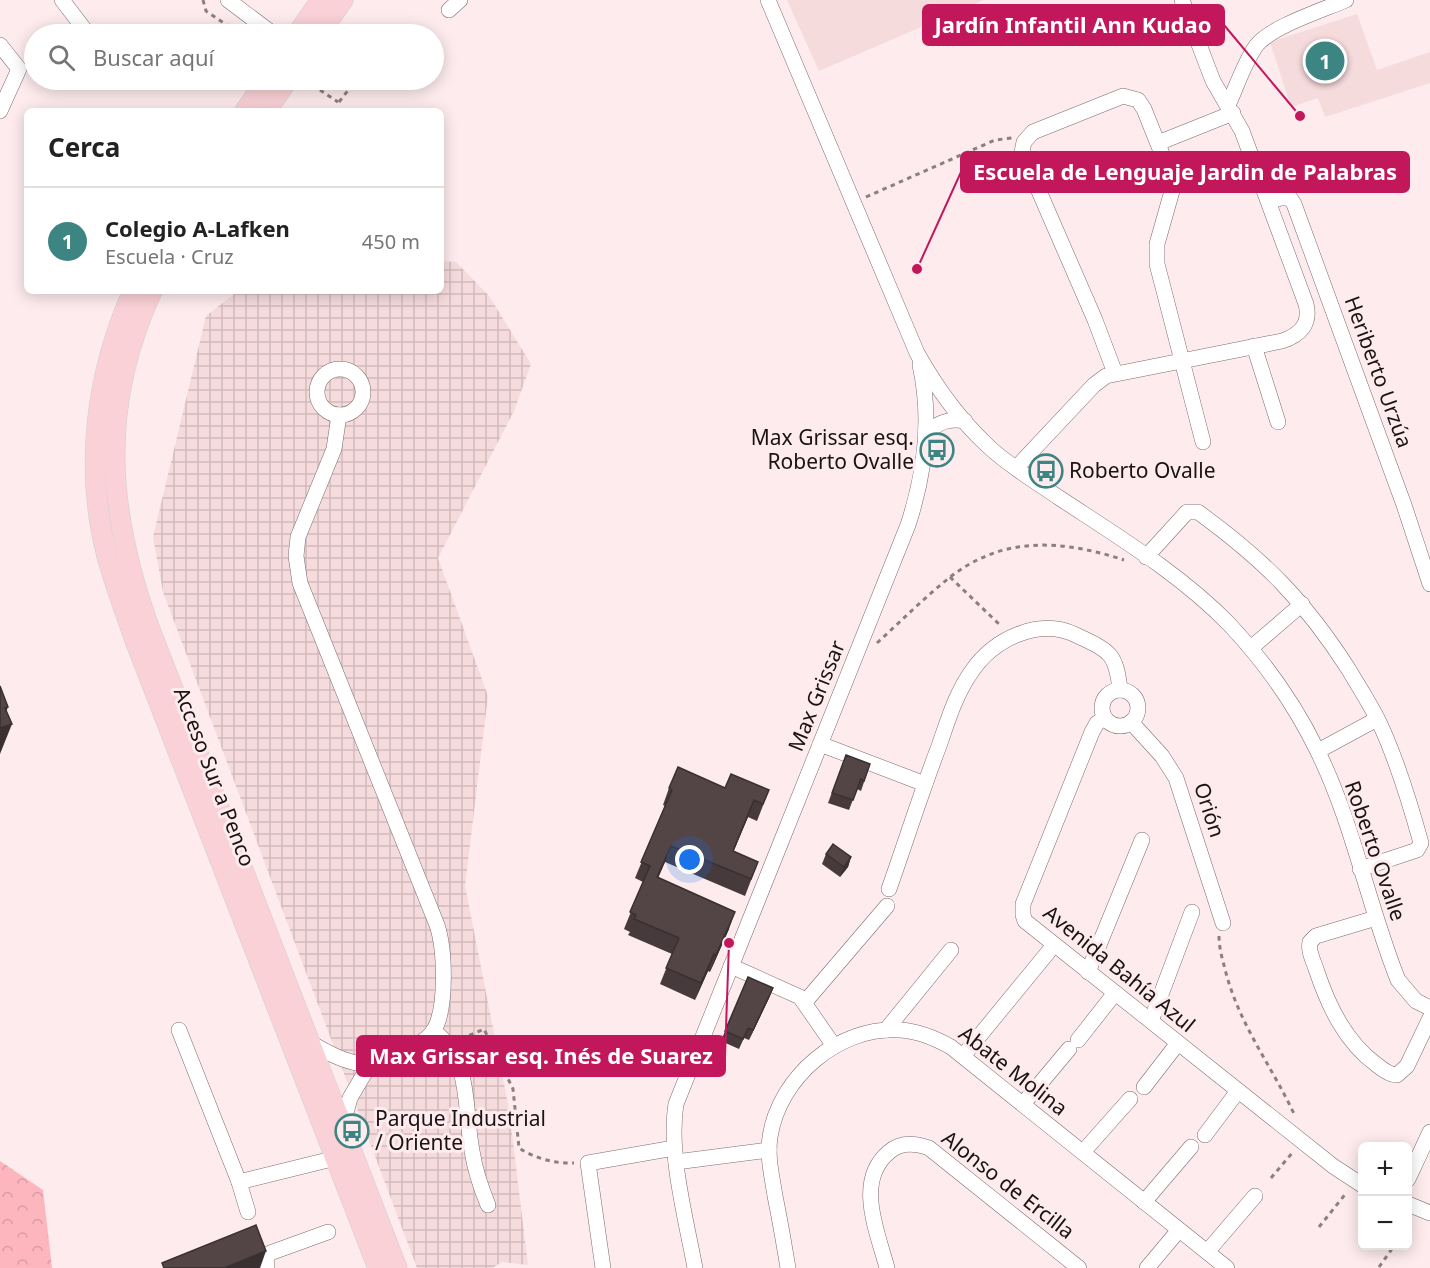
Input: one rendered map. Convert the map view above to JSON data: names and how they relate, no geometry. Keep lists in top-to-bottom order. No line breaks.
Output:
{"streets":{"main road":["Acceso Sur a Penco"],"street":["Heriberto Urzúa","Max Grissar","Orión","Roberto Ovalle","Avenida Bahía Azul","Abate Molina","Alonso de Ercilla"]},"crossings":[["Max Grissar","Roberto Ovalle"],["Orión","Avenida Bahía Azul"]],"places":{"other":["Jardín Infantil Ann Kudao","Escuela de Lenguaje Jardin de Palabras","Max Grissar esq. Inés de Suarez"],"bus stop":["Max Grissar esq. Roberto Ovalle","Roberto Ovalle","Parque Industrial / Oriente"]},"page":{"search":"Buscar aquí","pins":"1","heading":"Cerca","list":[{"mark":"1","name":"Colegio A-Lafken","note":"Escuela · Cruz","value":"450 m"}],"map_buttons":["+","−"]}}
